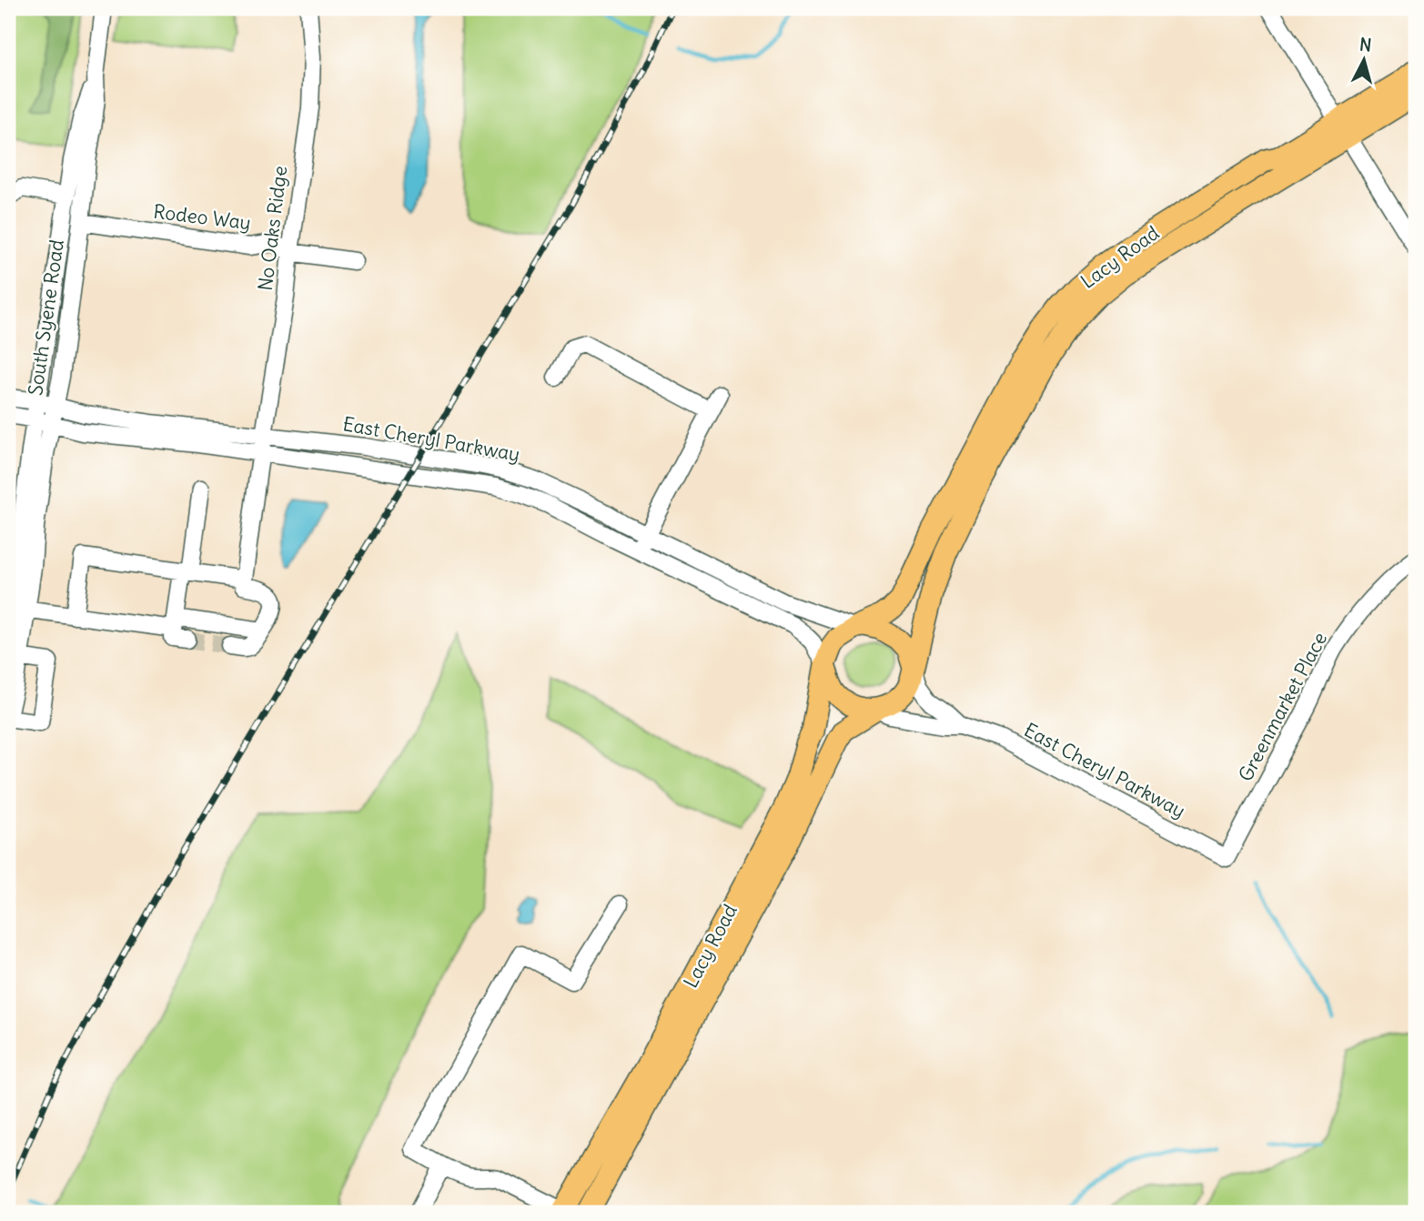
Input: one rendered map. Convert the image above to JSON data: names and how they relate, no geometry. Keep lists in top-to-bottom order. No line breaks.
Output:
{"streets":{"main road":["Lacy Road"],"street":["Rodeo Way","No Oaks Ridge","South Syene Road","East Cheryl Parkway","Greenmarket Place"]},"crossings":[["Rodeo Way","No Oaks Ridge"],["Rodeo Way","South Syene Road"],["No Oaks Ridge","East Cheryl Parkway"],["Lacy Road","East Cheryl Parkway"],["South Syene Road","East Cheryl Parkway"],["East Cheryl Parkway","Greenmarket Place"]],"north":"top"}
